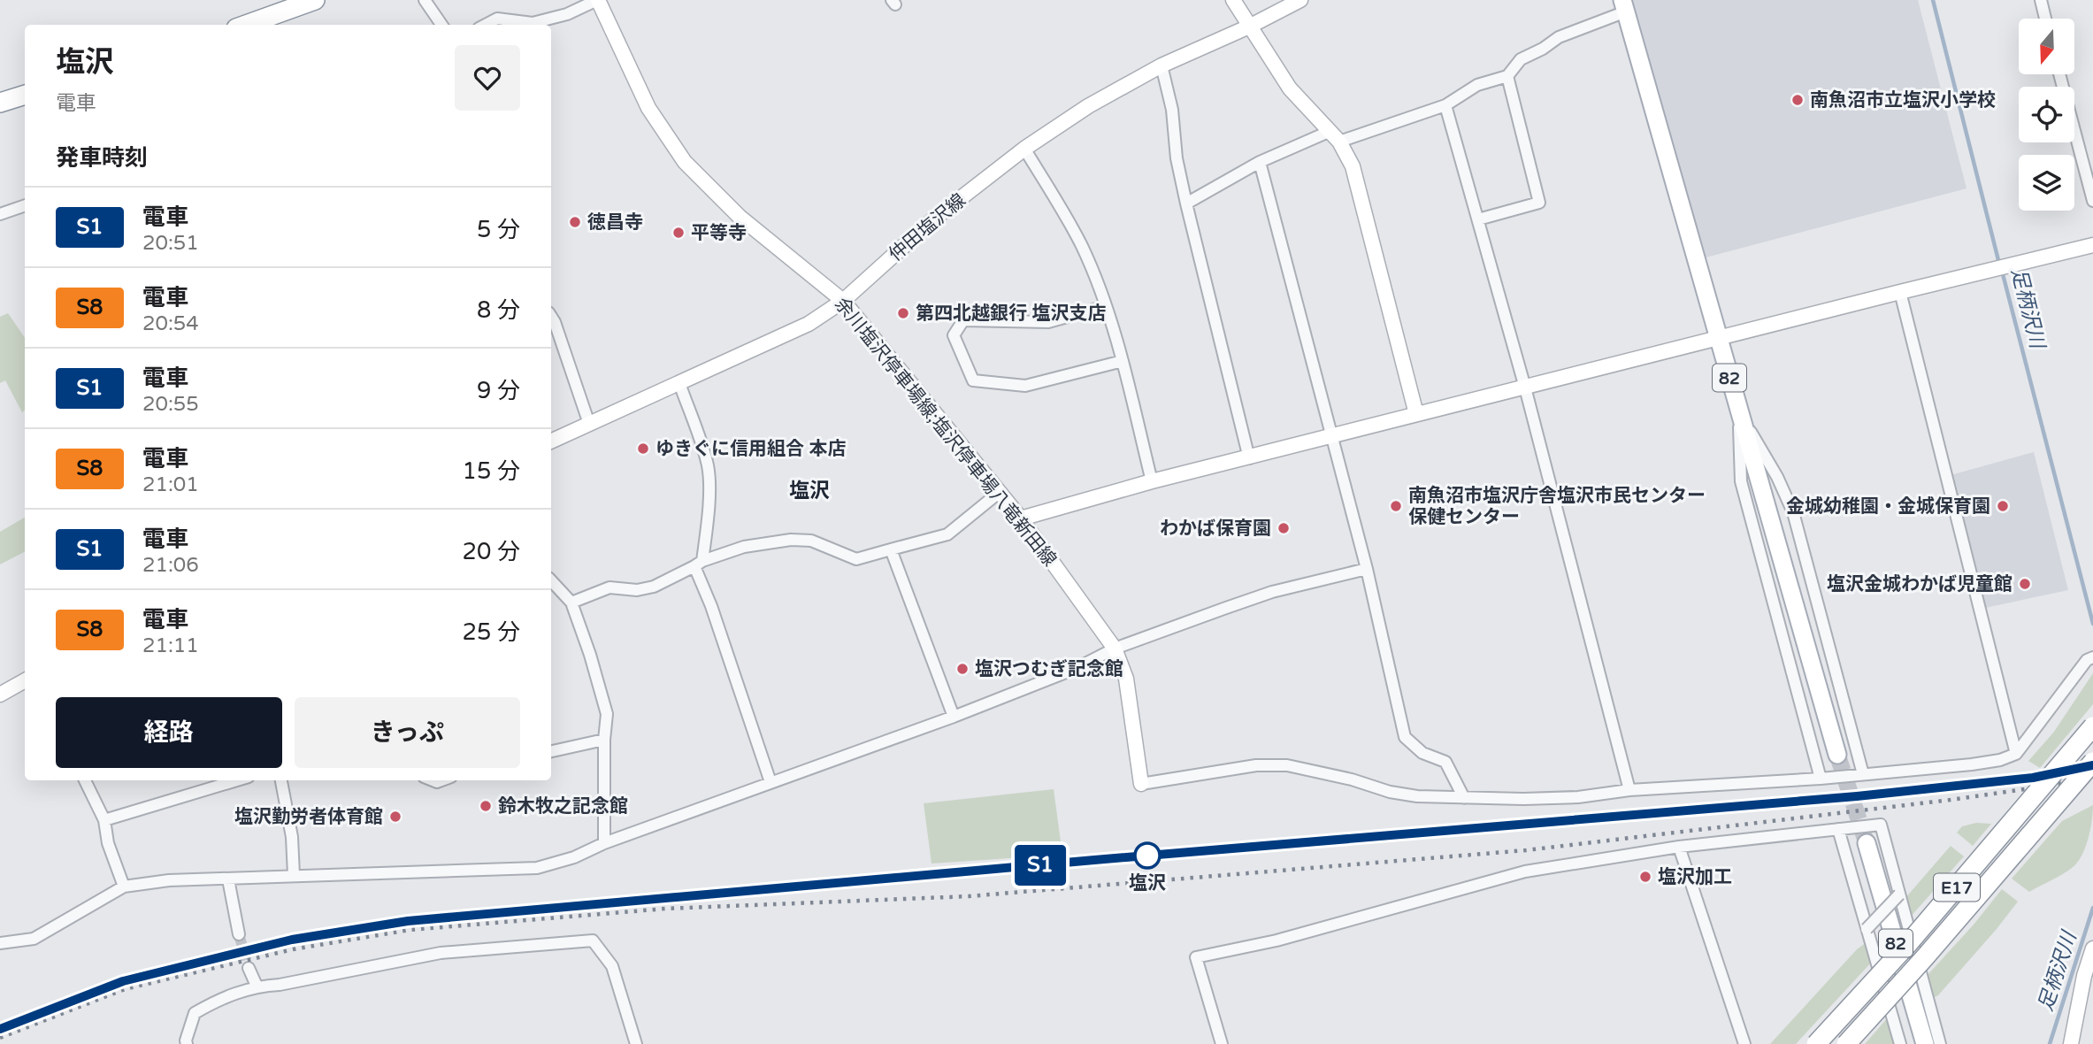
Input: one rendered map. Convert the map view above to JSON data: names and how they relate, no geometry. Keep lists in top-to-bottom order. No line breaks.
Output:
{"streets":{"highway":["E17"],"main road":["仲田塩沢線","82","余川塩沢停車場線;塩沢停車場八竜新田線"]},"crossings":[["仲田塩沢線","余川塩沢停車場線;塩沢停車場八竜新田線"]],"districts":["塩沢"],"water":["足柄沢川"],"places":["南魚沼市立塩沢小学校","徳昌寺","平等寺","第四北越銀行 塩沢支店","ゆきぐに信用組合 本店","南魚沼市塩沢庁舎塩沢市民センター 保健センター","金城幼稚園・金城保育園","わかば保育園","塩沢金城わかば児童館","塩沢つむぎ記念館","鈴木牧之記念館","塩沢勤労者体育館","塩沢","塩沢加工"],"north":"bottom","page":{"on_map":"S1","heading":[["塩沢","電車"],"発車時刻"],"list":[{"mark":"S1","name":"電車","note":"20:51","value":"5 分"},{"mark":"S8","name":"電車","note":"20:54","value":"8 分"},{"mark":"S1","name":"電車","note":"20:55","value":"9 分"},{"mark":"S8","name":"電車","note":"21:01","value":"15 分"},{"mark":"S1","name":"電車","note":"21:06","value":"20 分"},{"mark":"S8","name":"電車","note":"21:11","value":"25 分"}],"buttons":["経路","きっぷ"]}}
